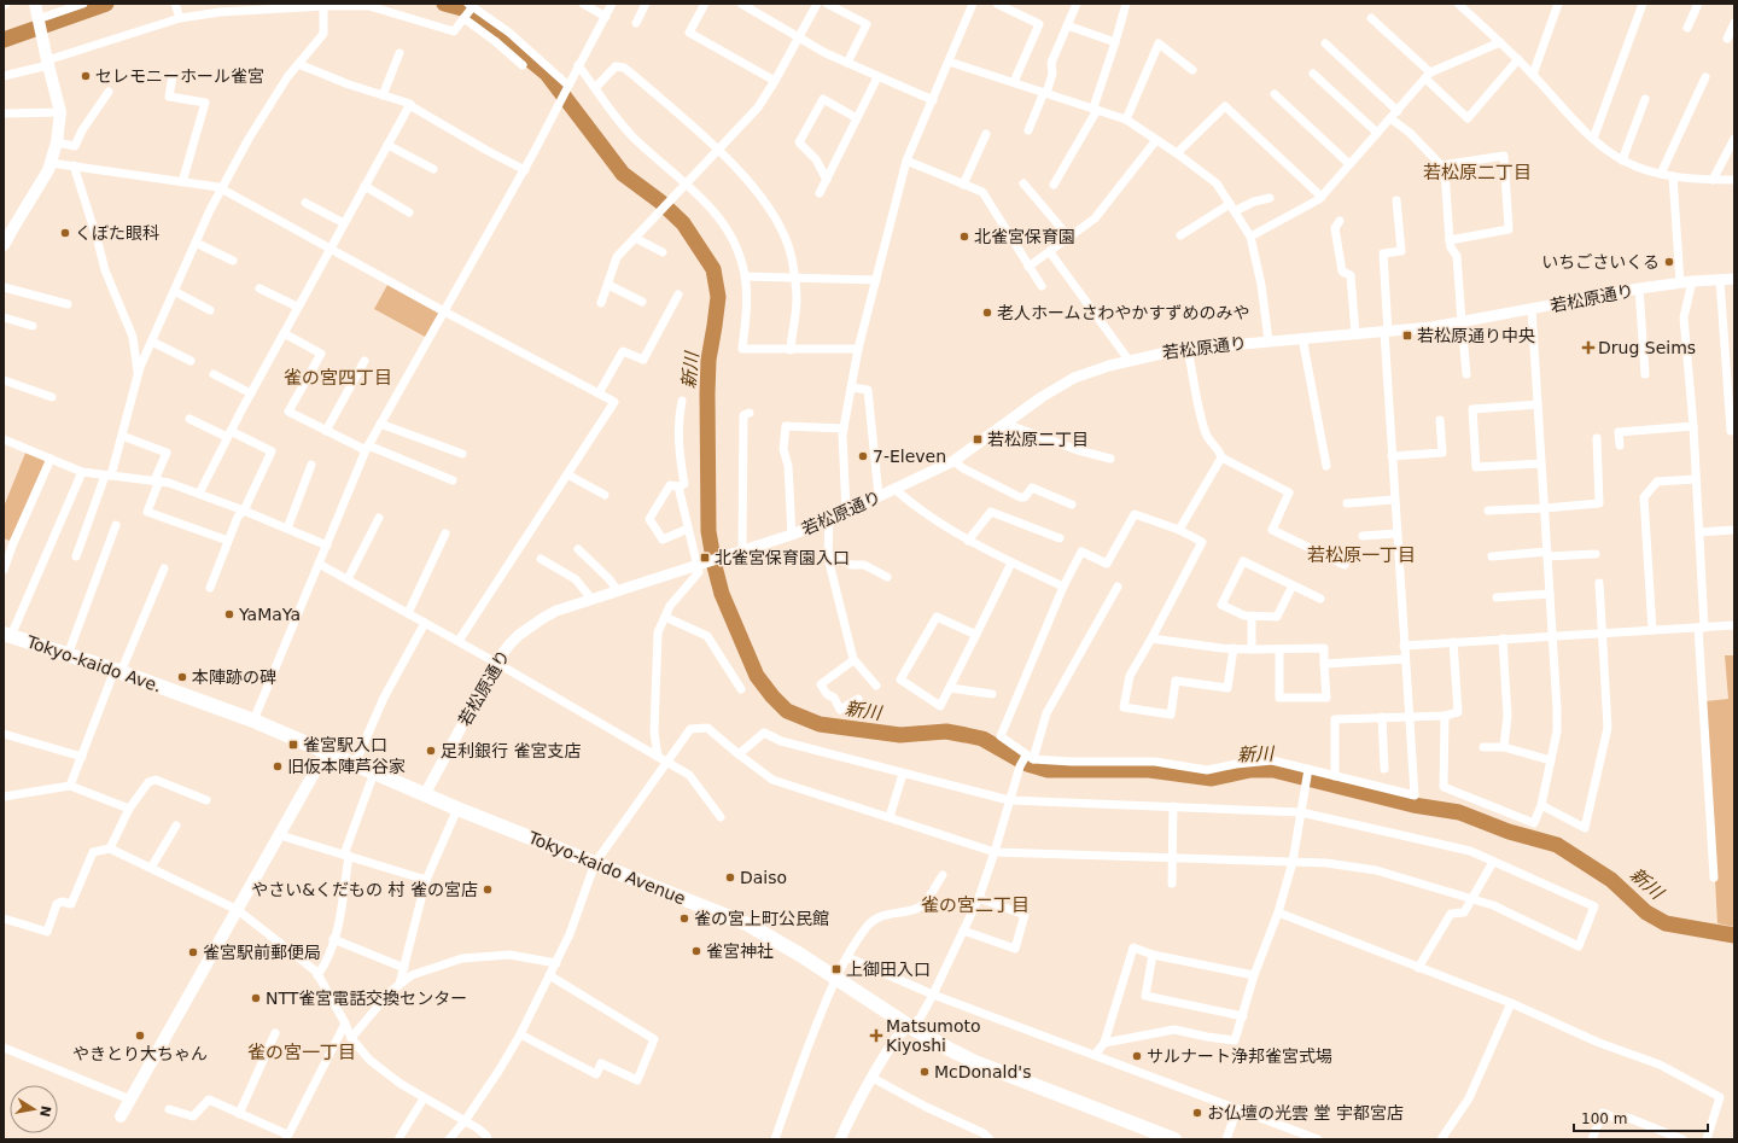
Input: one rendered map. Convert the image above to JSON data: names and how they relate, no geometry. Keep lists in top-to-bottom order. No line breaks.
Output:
{"streets":{"highway":["Tokyo-kaido Ave.","Tokyo-kaido Avenue"],"street":["若松原通り"]},"crossings":[["若松原通り","Tokyo-kaido Ave."],["若松原通り","Tokyo-kaido Avenue"],["Tokyo-kaido Ave.","Tokyo-kaido Avenue"]],"districts":["若松原二丁目","雀の宮四丁目","若松原一丁目","雀の宮二丁目","雀の宮一丁目"],"water":["新川"],"places":{"other":["セレモニーホール雀宮","くぼた眼科","北雀宮保育園","いちごさいくる","老人ホームさわやかすずめのみや","7-Eleven","YaMaYa","本陣跡の碑","足利銀行 雀宮支店","旧仮本陣芦谷家","Daiso","やさい&くだもの 村 雀の宮店","雀の宮上町公民館","雀宮神社","雀宮駅前郵便局","NTT雀宮電話交換センター","やきとり大ちゃん","サルナート浄邦雀宮式場","McDonald's","お仏壇の光雲 堂 宇都宮店"],"transit":["若松原通り中央","若松原二丁目","北雀宮保育園入口","雀宮駅入口","上御田入口"],"health":["Drug Seims","Matsumoto Kiyoshi"]},"scale_bar":"100 m","north":"right"}
